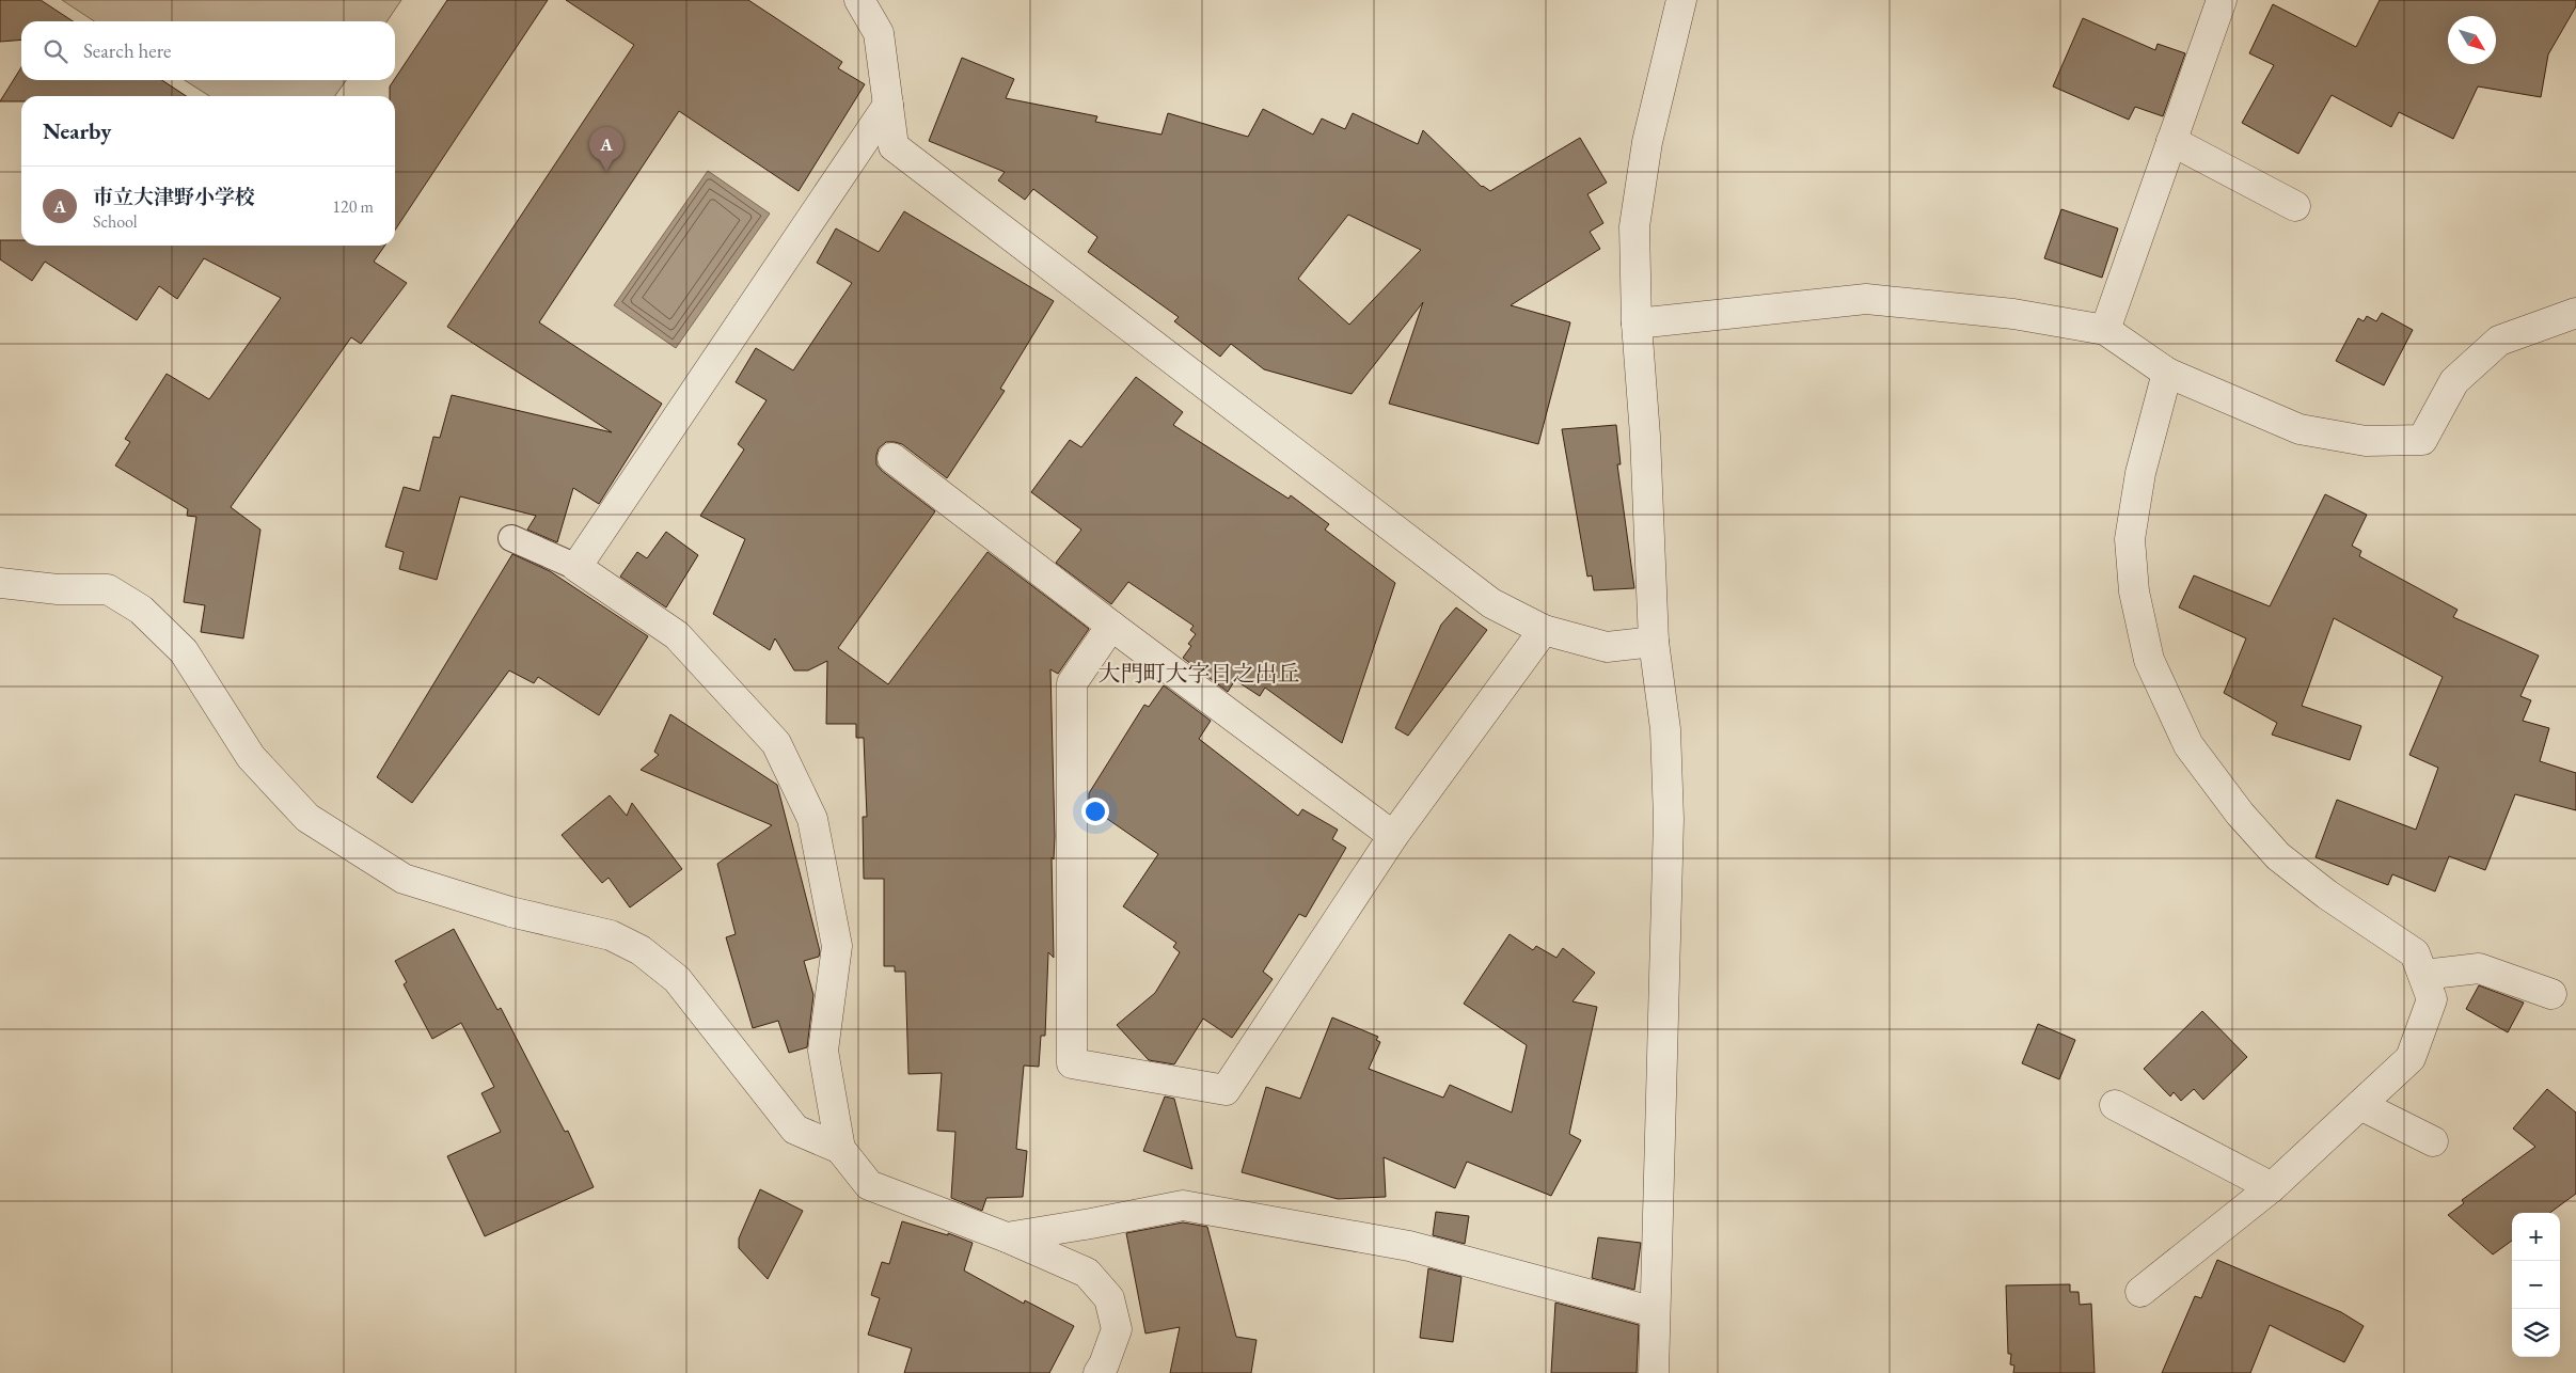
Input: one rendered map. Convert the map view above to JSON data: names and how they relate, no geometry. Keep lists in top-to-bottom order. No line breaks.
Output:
{"districts":["大門町大字日之出丘"],"north":"bottom right","page":{"search":"Search here","heading":"Nearby","pins":"A","list":[{"mark":"A","name":"市立大津野小学校","note":"School","value":"120 m"}],"map_buttons":["+","−"]}}
